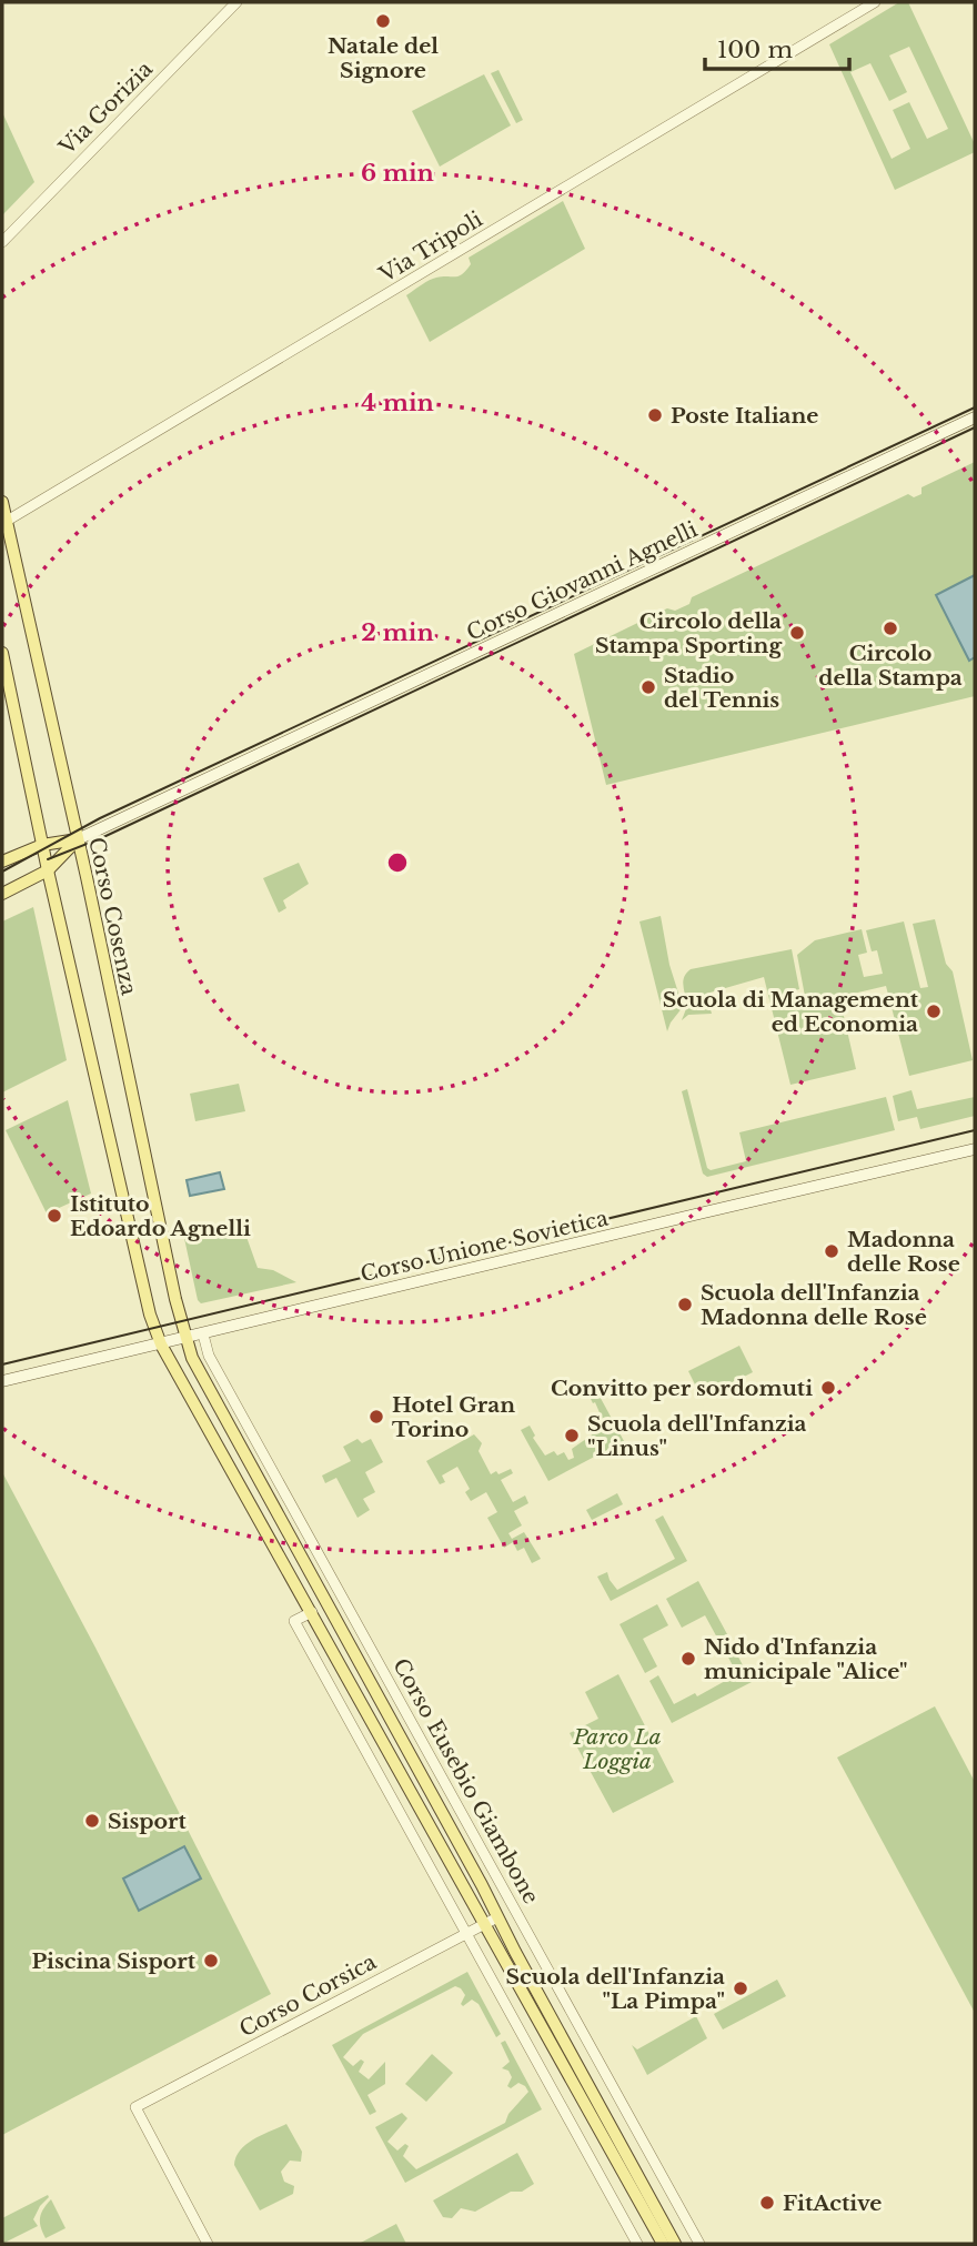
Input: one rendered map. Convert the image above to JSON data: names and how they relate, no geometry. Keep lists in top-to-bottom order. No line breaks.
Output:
{"streets":{"main road":["Corso Giovanni Agnelli","Corso Cosenza","Corso Unione Sovietica","Corso Eusebio Giambone"],"street":["Via Gorizia","Via Tripoli","Corso Corsica"]},"crossings":[["Via Tripoli","Corso Cosenza"],["Corso Giovanni Agnelli","Corso Cosenza"],["Corso Cosenza","Corso Unione Sovietica"],["Corso Cosenza","Corso Eusebio Giambone"],["Corso Unione Sovietica","Corso Eusebio Giambone"],["Corso Eusebio Giambone","Corso Corsica"]],"parks":["Parco La Loggia"],"places":["Natale del Signore","Poste Italiane","Circolo della Stampa","Circolo della Stampa Sporting","Stadio del Tennis","Scuola di Management ed Economia","Istituto Edoardo Agnelli","Madonna delle Rose","Scuola dell'Infanzia Madonna delle Rose","Convitto per sordomuti","Hotel Gran Torino","Scuola dell'Infanzia \"Linus\"","Nido d'Infanzia municipale \"Alice\"","Sisport","Piscina Sisport","Scuola dell'Infanzia \"La Pimpa\"","FitActive"],"scale_bar":"100 m","rings":["6 min","4 min","2 min"]}
